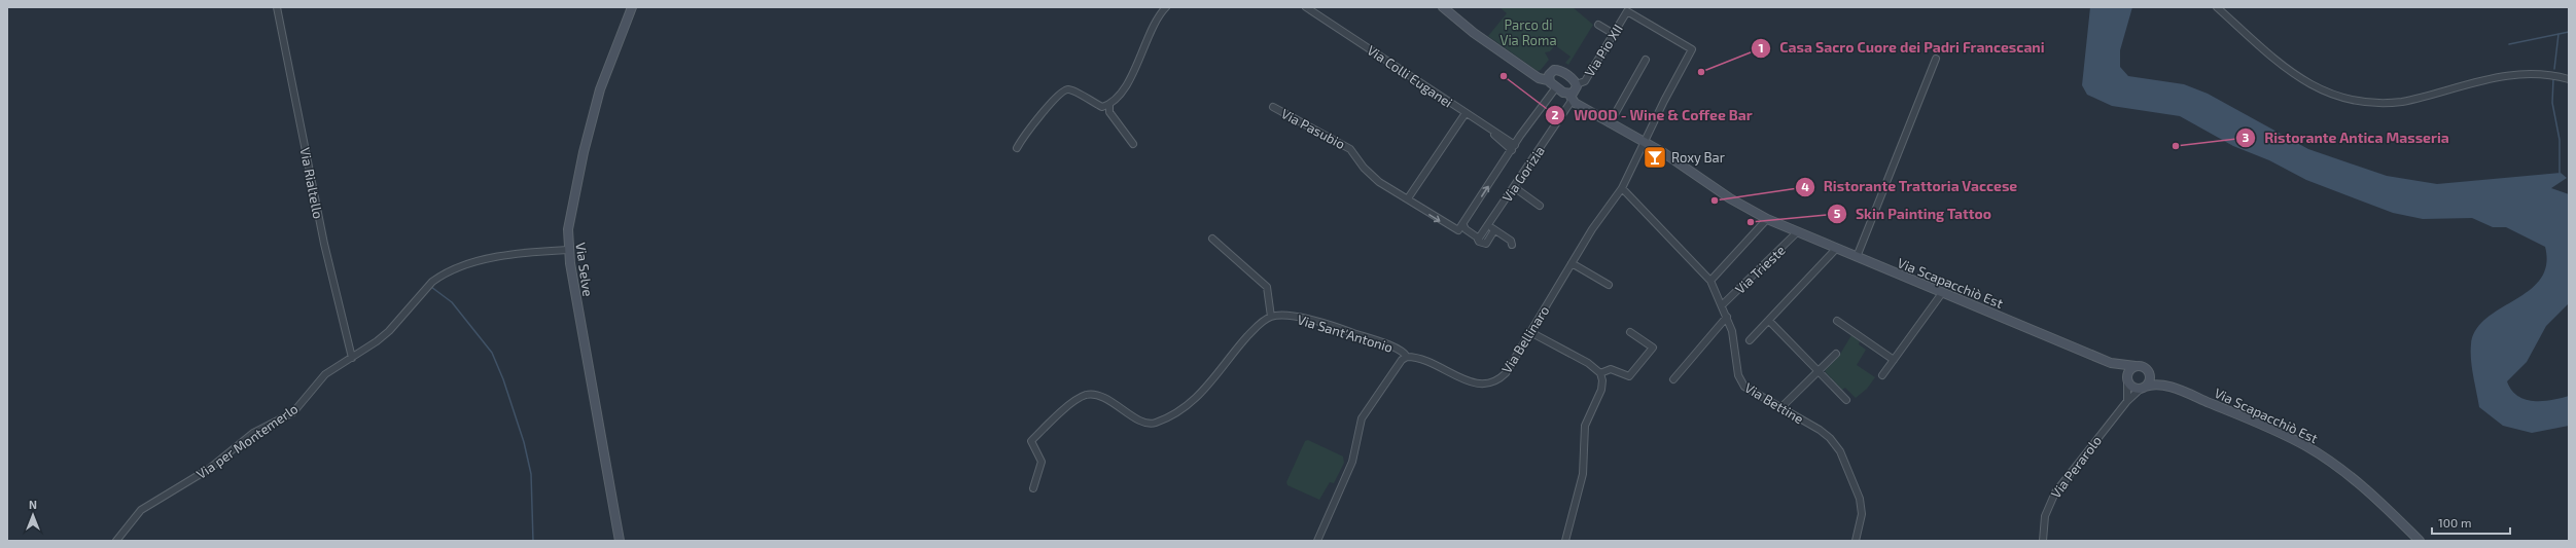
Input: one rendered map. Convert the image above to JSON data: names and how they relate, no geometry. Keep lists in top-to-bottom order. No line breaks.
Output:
{"streets":{"main road":["Via Selve","Via Scapacchiò Est"],"street":["Via Pio XII","Via Colli Euganei","Via Pasubio","Via Gorizia","Via Rialtello","Via Trieste","Via Sant'Antonio","Via Bellinaro","Via Bettine","Via per Montemerlo","Via Perarolo"]},"crossings":[["Via Pio XII","Via Bellinaro"],["Via Gorizia","Via Scapacchiò Est"],["Via Rialtello","Via per Montemerlo"],["Via Selve","Via per Montemerlo"],["Via Trieste","Via Scapacchiò Est"],["Via Trieste","Via Bettine"],["Via Scapacchiò Est","Via Bellinaro"],["Via Scapacchiò Est","Via Perarolo"],["Via Sant'Antonio","Via Bellinaro"],["Via Bellinaro","Via Bettine"]],"parks":["Parco di Via Roma"],"places":{"other":["Casa Sacro Cuore dei Padri Francescani","WOOD - Wine & Coffee Bar","Ristorante Antica Masseria","Ristorante Trattoria Vaccese","Skin Painting Tattoo"],"bar":["Roxy Bar"]},"scale_bar":"100 m","north":"top"}
